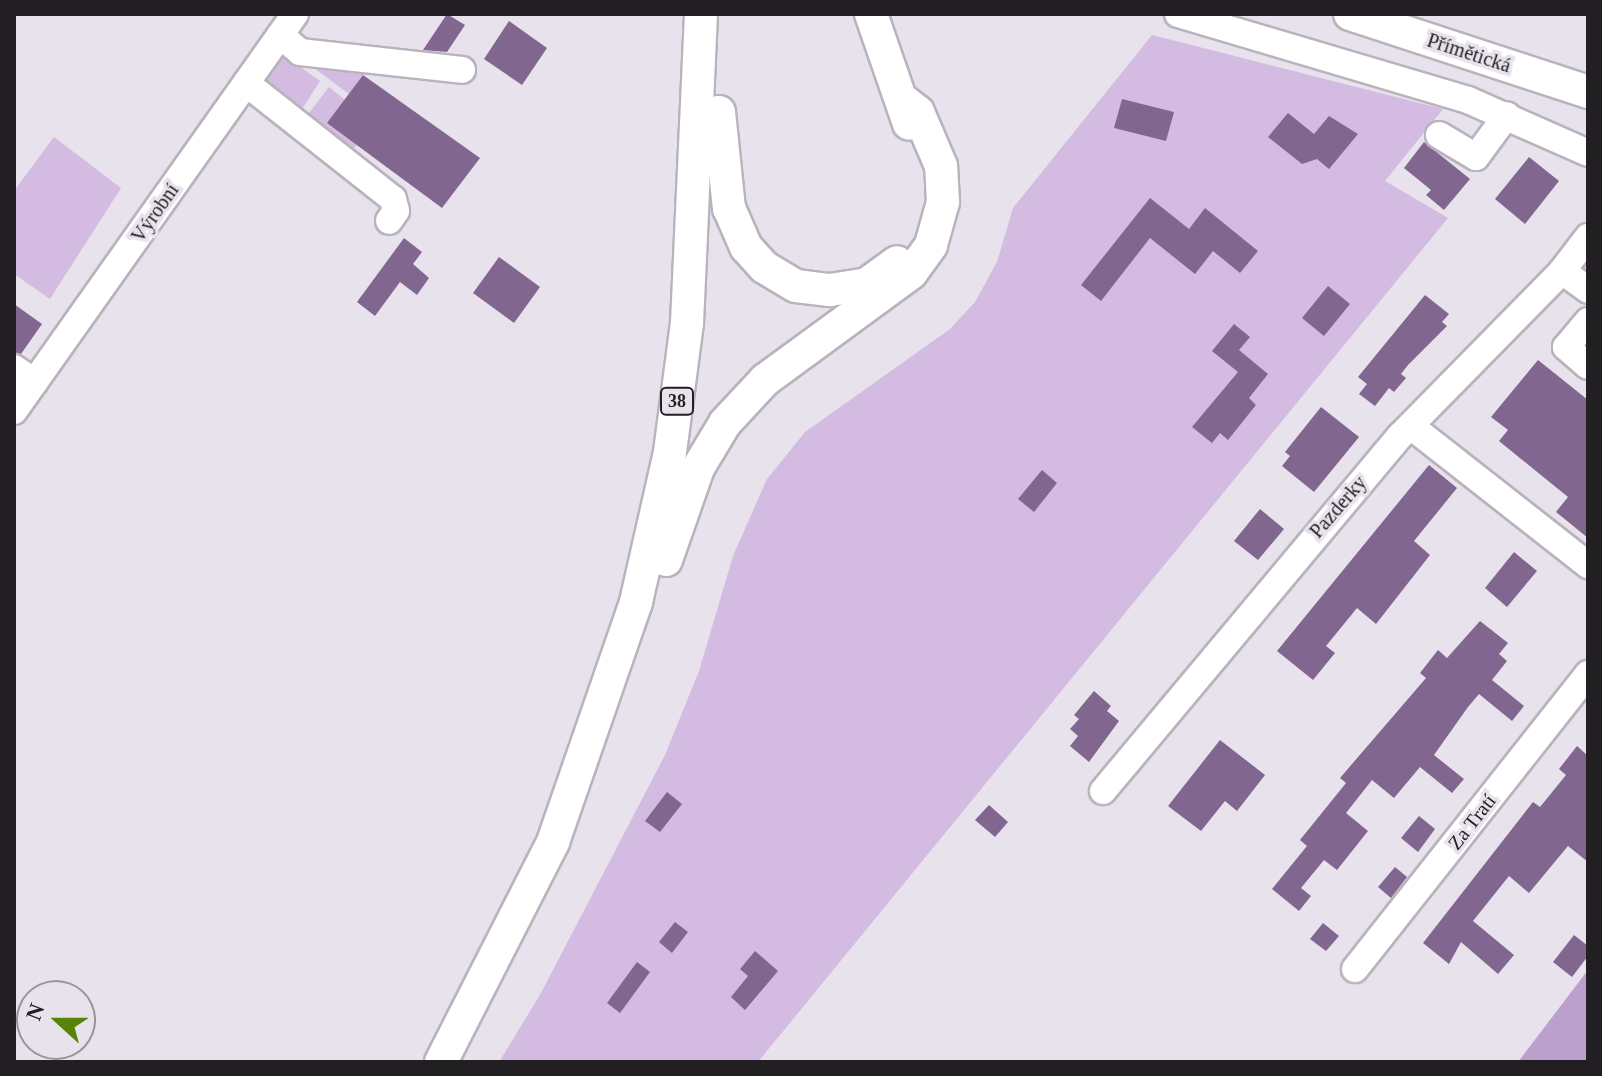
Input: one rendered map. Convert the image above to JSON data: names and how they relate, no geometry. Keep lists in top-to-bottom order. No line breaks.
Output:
{"streets":{"main road":["Přímětická","38"],"street":["Výrobní","Pazderky","Za Tratí"]},"north":"left"}
